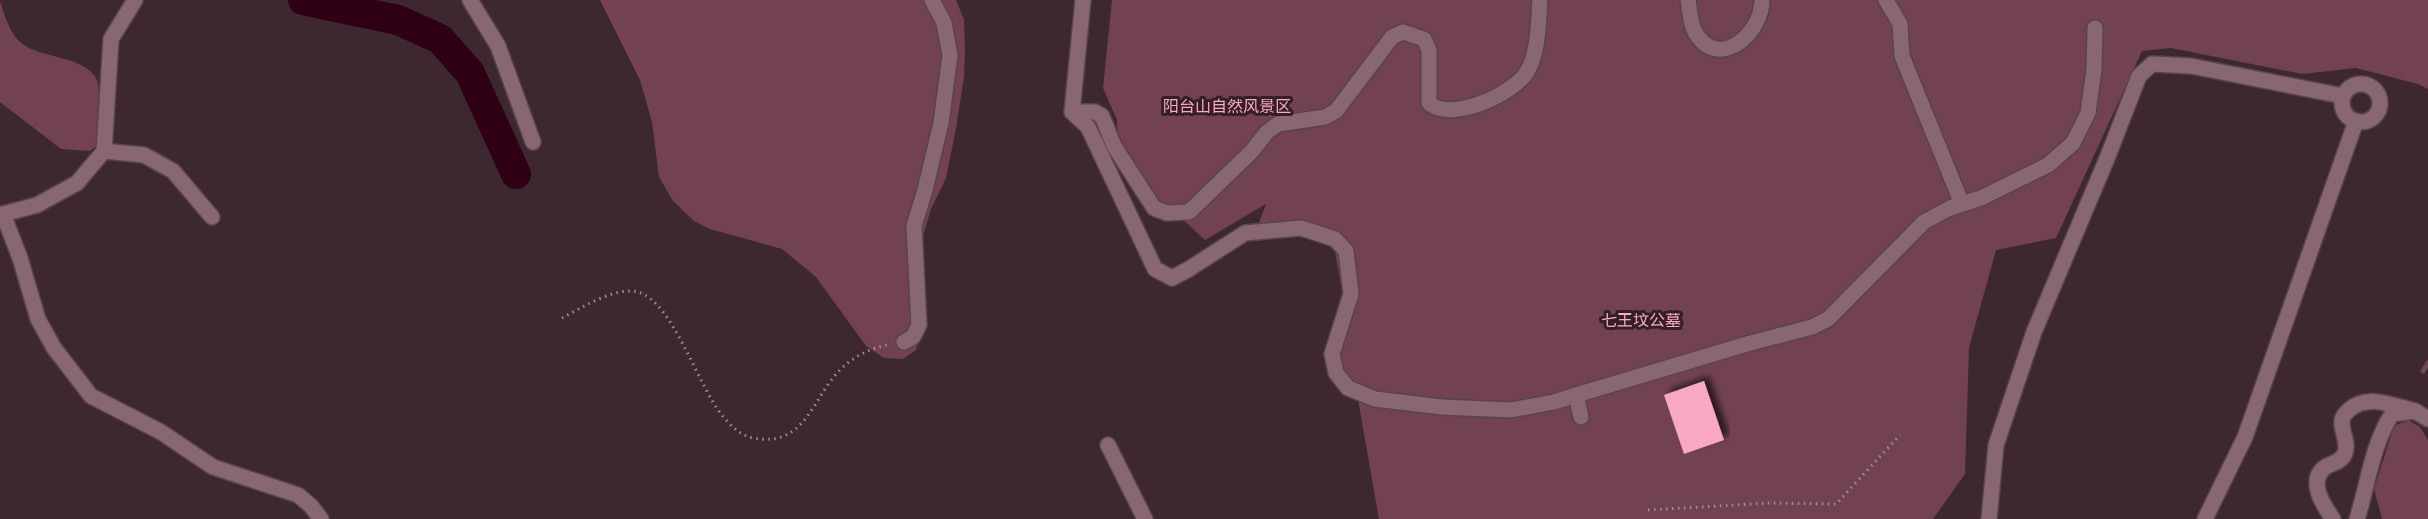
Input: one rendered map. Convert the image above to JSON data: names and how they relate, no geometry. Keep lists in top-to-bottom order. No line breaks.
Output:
{"parks":["阳台山自然风景区","七王坟公墓"]}
